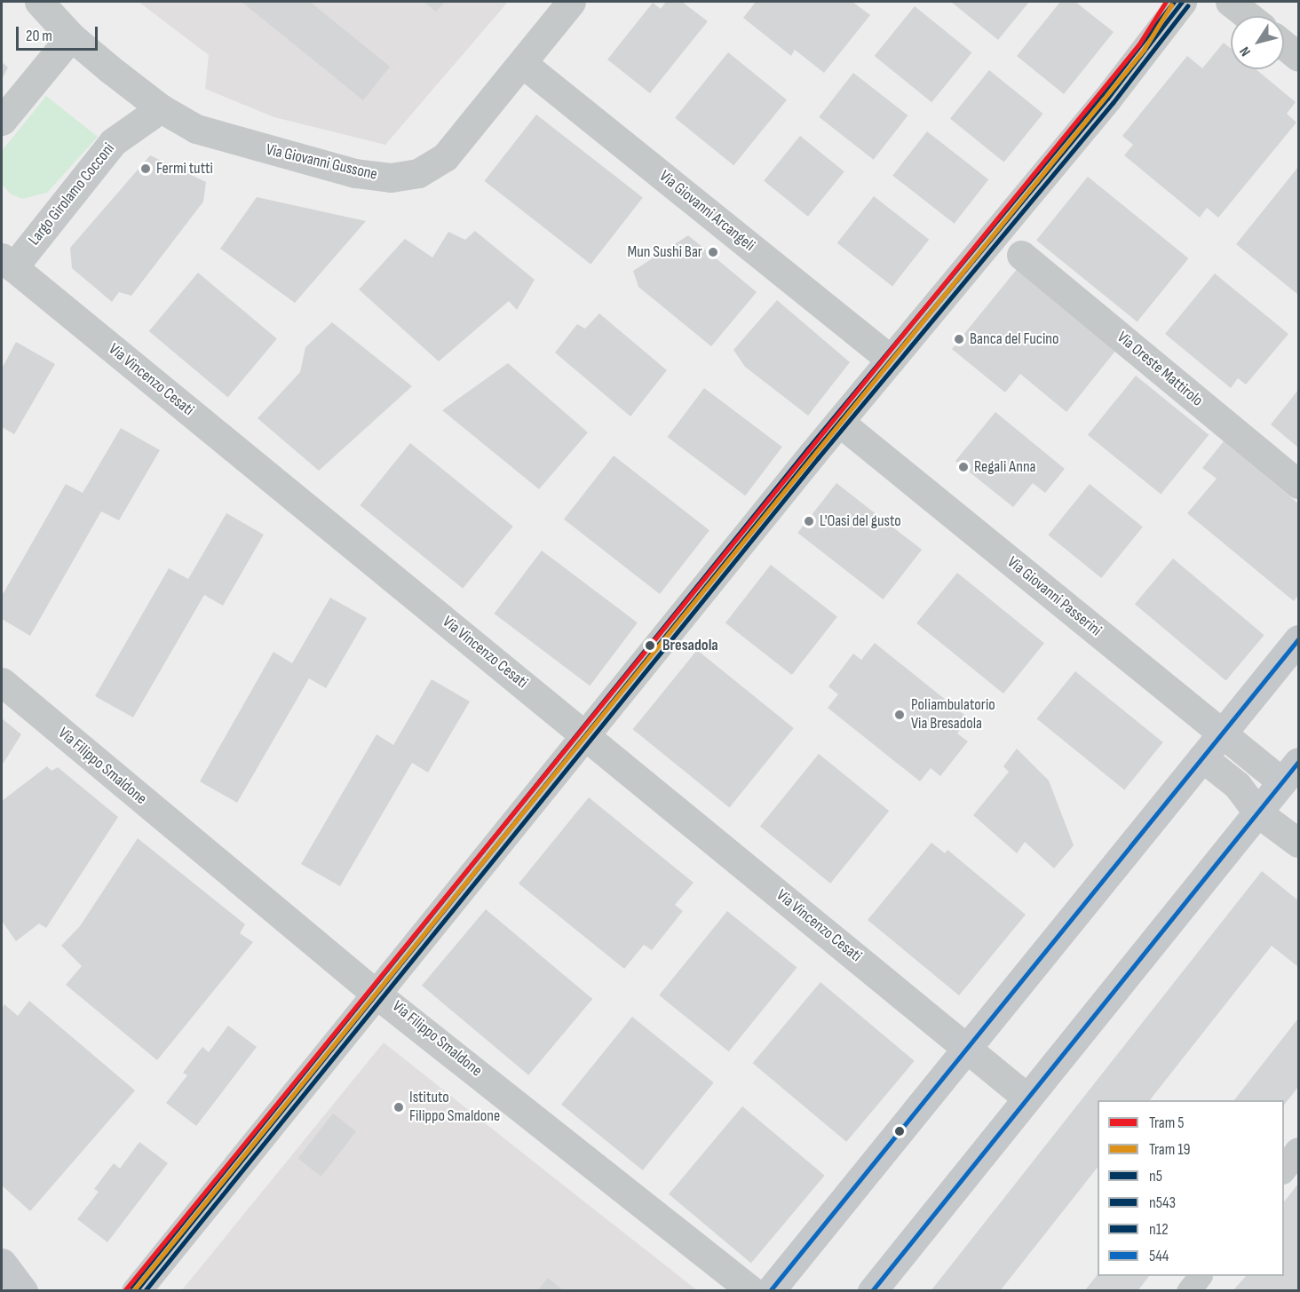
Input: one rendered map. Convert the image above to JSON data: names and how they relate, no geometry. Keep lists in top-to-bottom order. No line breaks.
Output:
{"streets":{"street":["Via Giovanni Gussone","Largo Girolamo Cocconi","Via Giovanni Arcangeli","Via Oreste Mattirolo","Via Vincenzo Cesati","Via Giovanni Passerini","Via Filippo Smaldone"]},"crossings":[["Via Giovanni Gussone","Largo Girolamo Cocconi"],["Via Giovanni Gussone","Via Giovanni Arcangeli"],["Largo Girolamo Cocconi","Via Vincenzo Cesati"]],"places":["Fermi tutti","Mun Sushi Bar","Banca del Fucino","Regali Anna","L'Oasi del gusto","Bresadola","Poliambulatorio Via Bresadola","Istituto Filippo Smaldone"],"lines":["tram line 5","transit line n5","transit line n12","tram line 19","transit line n543","transit line 544"],"legend":["Tram 5","Tram 19","n5","n543","n12","544"],"scale_bar":"20 m","north":"bottom left"}
